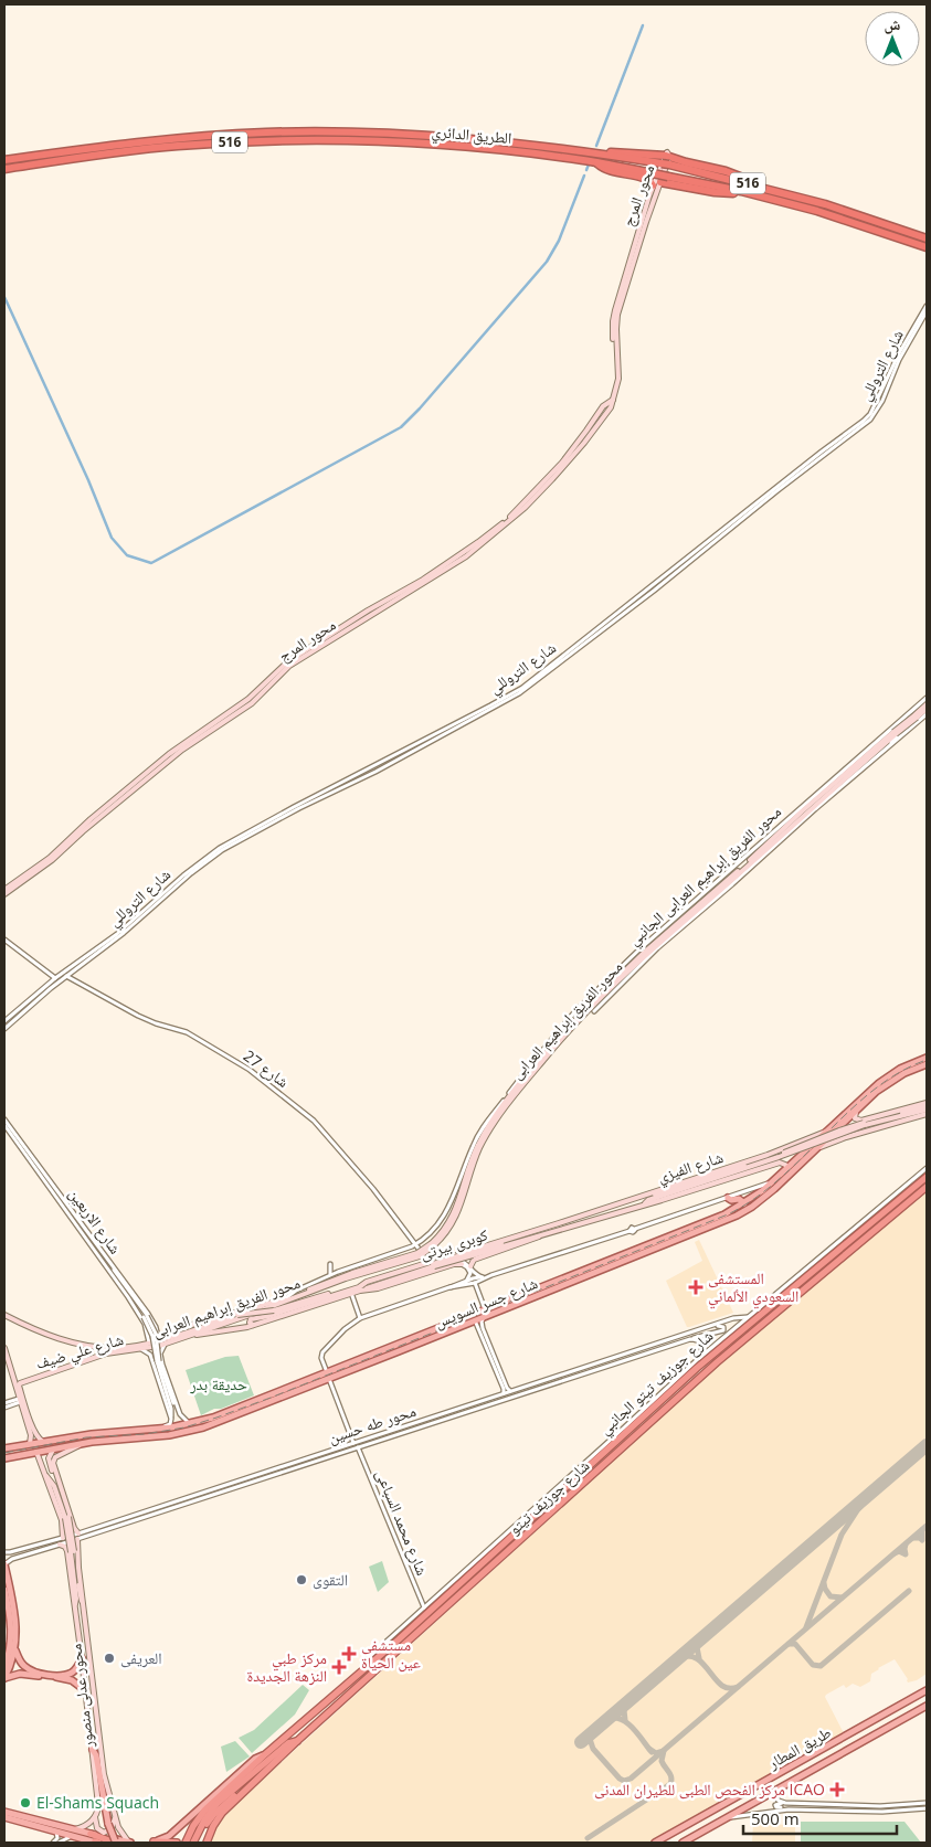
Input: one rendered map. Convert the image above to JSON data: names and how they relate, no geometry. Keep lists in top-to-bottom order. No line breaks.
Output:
{"streets":{"highway":["الطريق الدائري","516","شارع جوزيف تيتو"],"main road":["محور المرج","محور الفريق إبراهيم العرابى","شارع الفيزي","كوبرى بيرتى","شارع جسر السويس","شارع علي ضيف","محور عدلى منصور","طريق المطار"],"street":["شارع التروللي","محور الفريق إبراهيم العرابى الجانبي","شارع 27","شارع الاربعين","شارع جوزيف تيتو الجانبي","محور طه حسين","شارع محمد السباعى"]},"crossings":[["شارع التروللي","شارع 27"],["محور الفريق إبراهيم العرابى الجانبي","محور الفريق إبراهيم العرابى"],["محور الفريق إبراهيم العرابى الجانبي","شارع 27"],["محور الفريق إبراهيم العرابى","شارع الاربعين"],["محور الفريق إبراهيم العرابى","شارع علي ضيف"],["شارع الفيزي","كوبرى بيرتى"],["شارع جوزيف تيتو الجانبي","محور طه حسين"],["شارع جوزيف تيتو الجانبي","شارع جوزيف تيتو"],["شارع جوزيف تيتو الجانبي","شارع محمد السباعى"],["محور طه حسين","شارع محمد السباعى"]],"parks":["حديقة بدر"],"places":{"health":["المستشفى السعودي الألماني","مستشفى عين الحياة","مركز طبي النزهة الجديدة","مركز الفحص الطبى للطيران المدنى ICAO"],"other":["التقوى","العريفى","El-Shams Squach"]},"scale_bar":"500 m","north":"top"}
